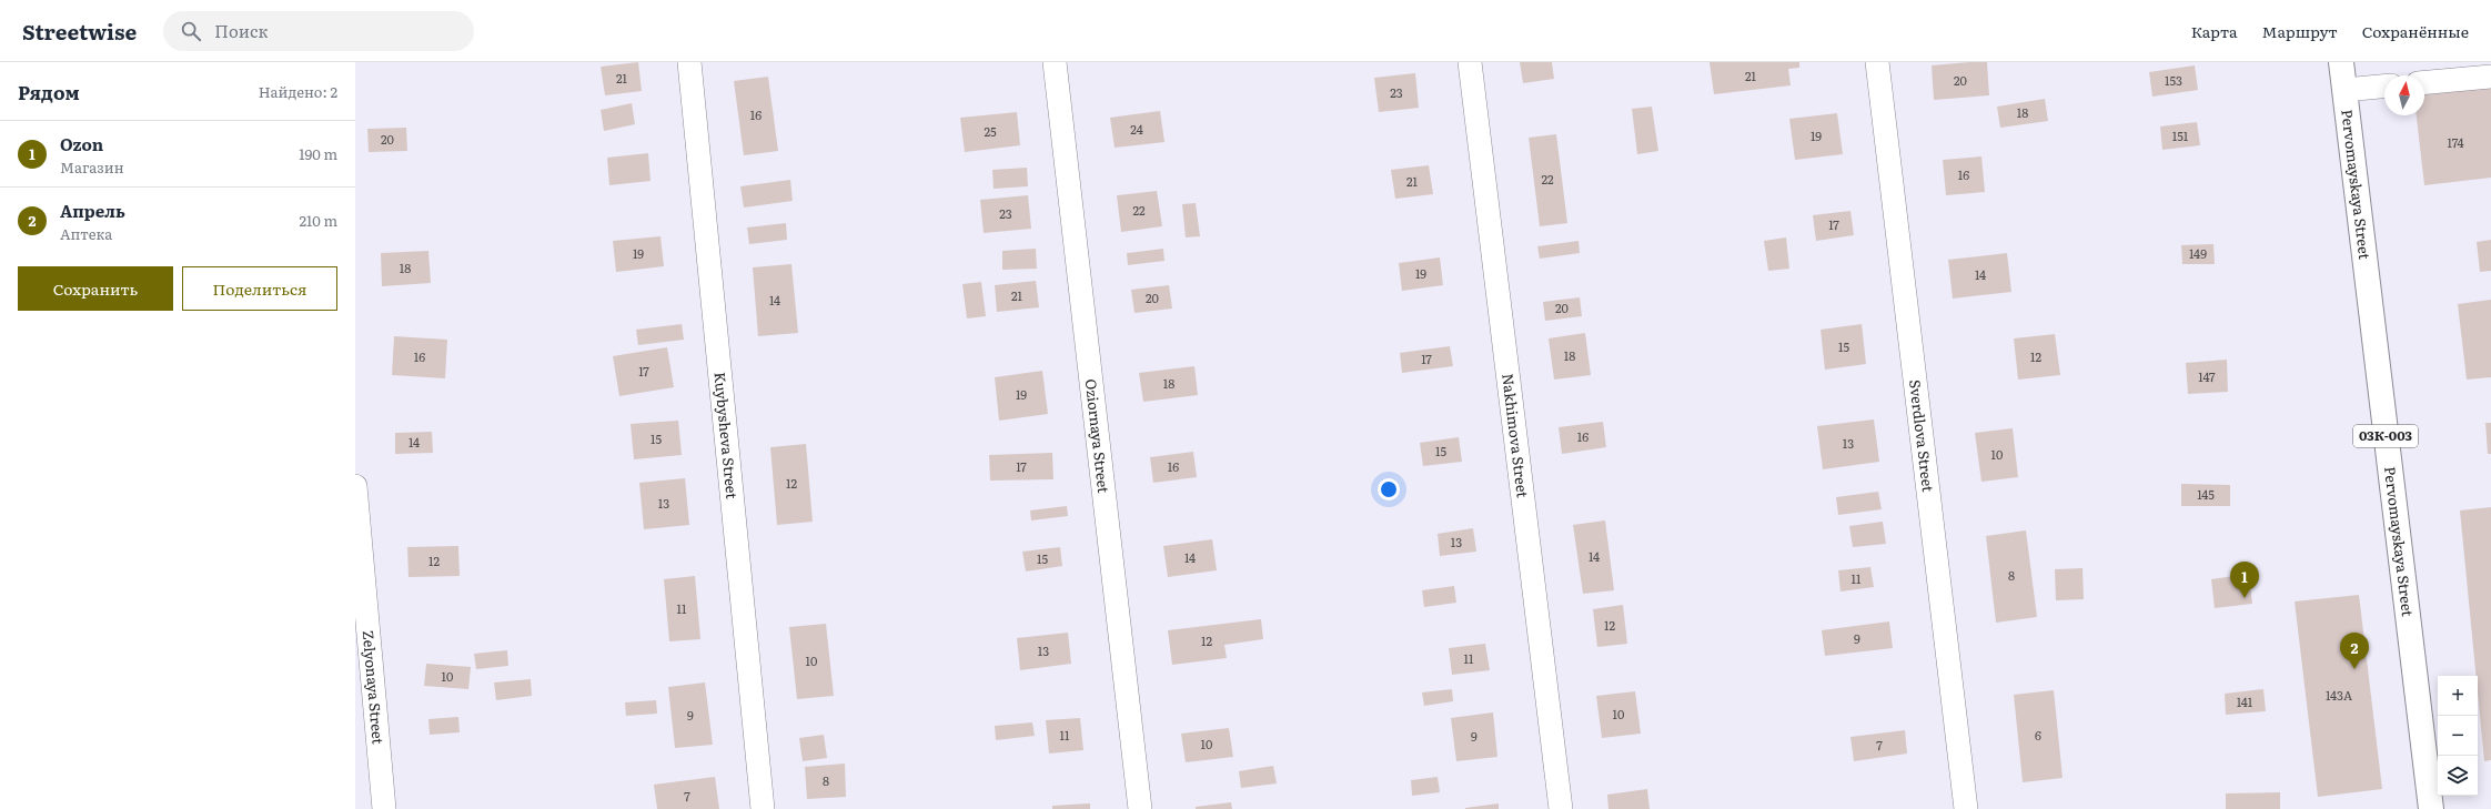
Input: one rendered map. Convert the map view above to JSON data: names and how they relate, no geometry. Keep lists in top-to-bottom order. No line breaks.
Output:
{"streets":{"main road":["Pervomayskaya Street","03К-003"],"street":["Kuybysheva Street","Oziornaya Street","Nakhimova Street","Sverdlova Street","Zelyonaya Street"]},"house_numbers":["21","21","20","153","23","18","16","24","25","19","151","20","174","16","22","21","22","23","17","19","149","18","19","14","21","20","14","20","15","18","16","12","17","17","147","18","19","16","15","14","13","15","10","17","16","12","145","13","13","14","14","15","12","8","11","11","12","9","12","13","11","10","10","143А","141","10","9","11","6","9","10","7","8","7"],"north":"top","page":{"header":"Streetwise","search":"Поиск","nav":["Карта","Маршрут","Сохранённые"],"heading":["Рядом","Найдено: 2"],"list":[{"mark":"1","name":"Ozon","note":"Магазин","value":"190 m"},{"mark":"2","name":"Апрель","note":"Аптека","value":"210 m"}],"buttons":["Сохранить","Поделиться"],"pins":["1","2"],"map_buttons":["+","−"]}}
